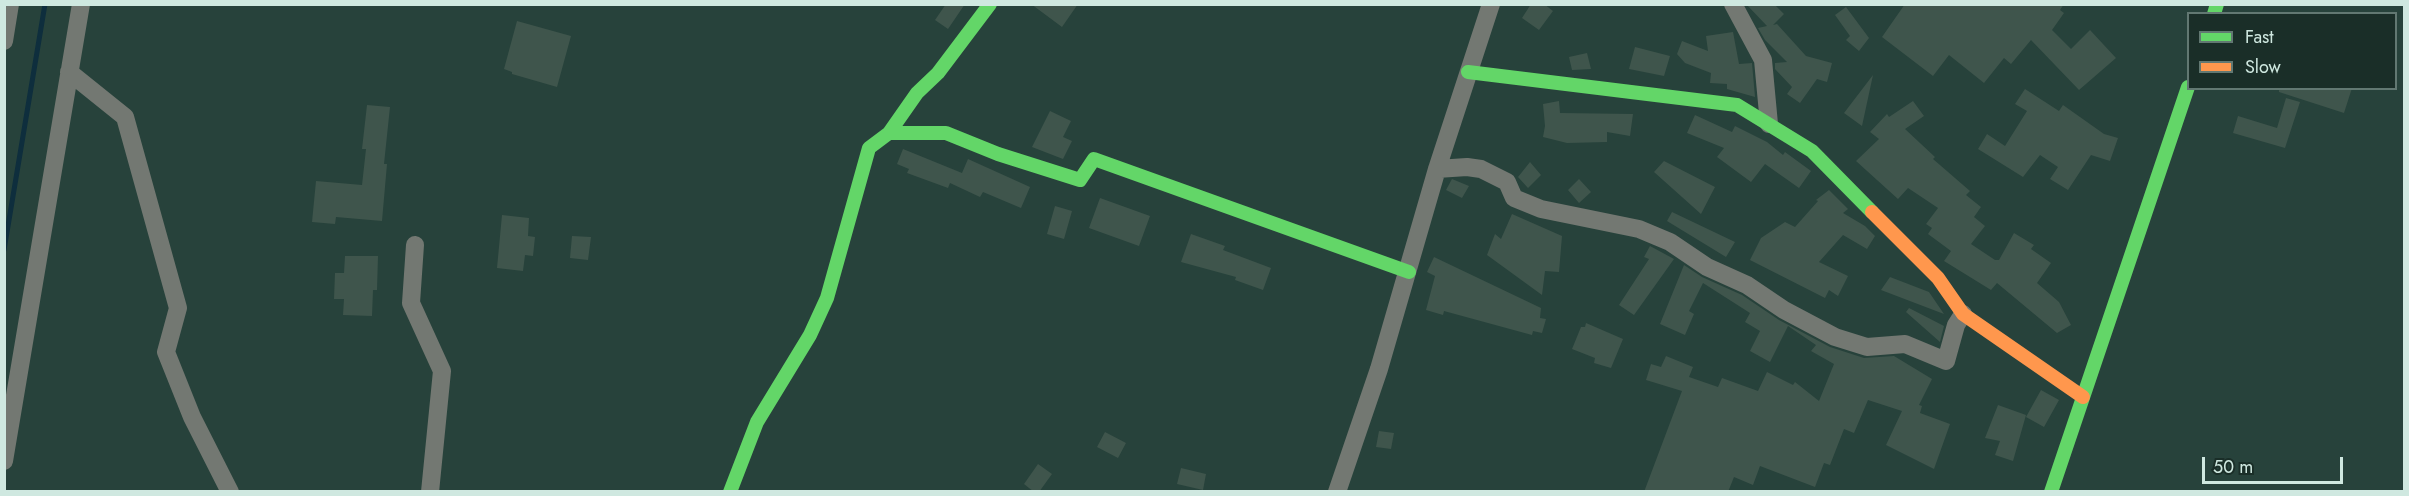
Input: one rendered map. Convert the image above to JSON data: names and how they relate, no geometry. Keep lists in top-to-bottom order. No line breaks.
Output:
{"legend":["Fast","Slow"],"scale_bar":"50 m"}
